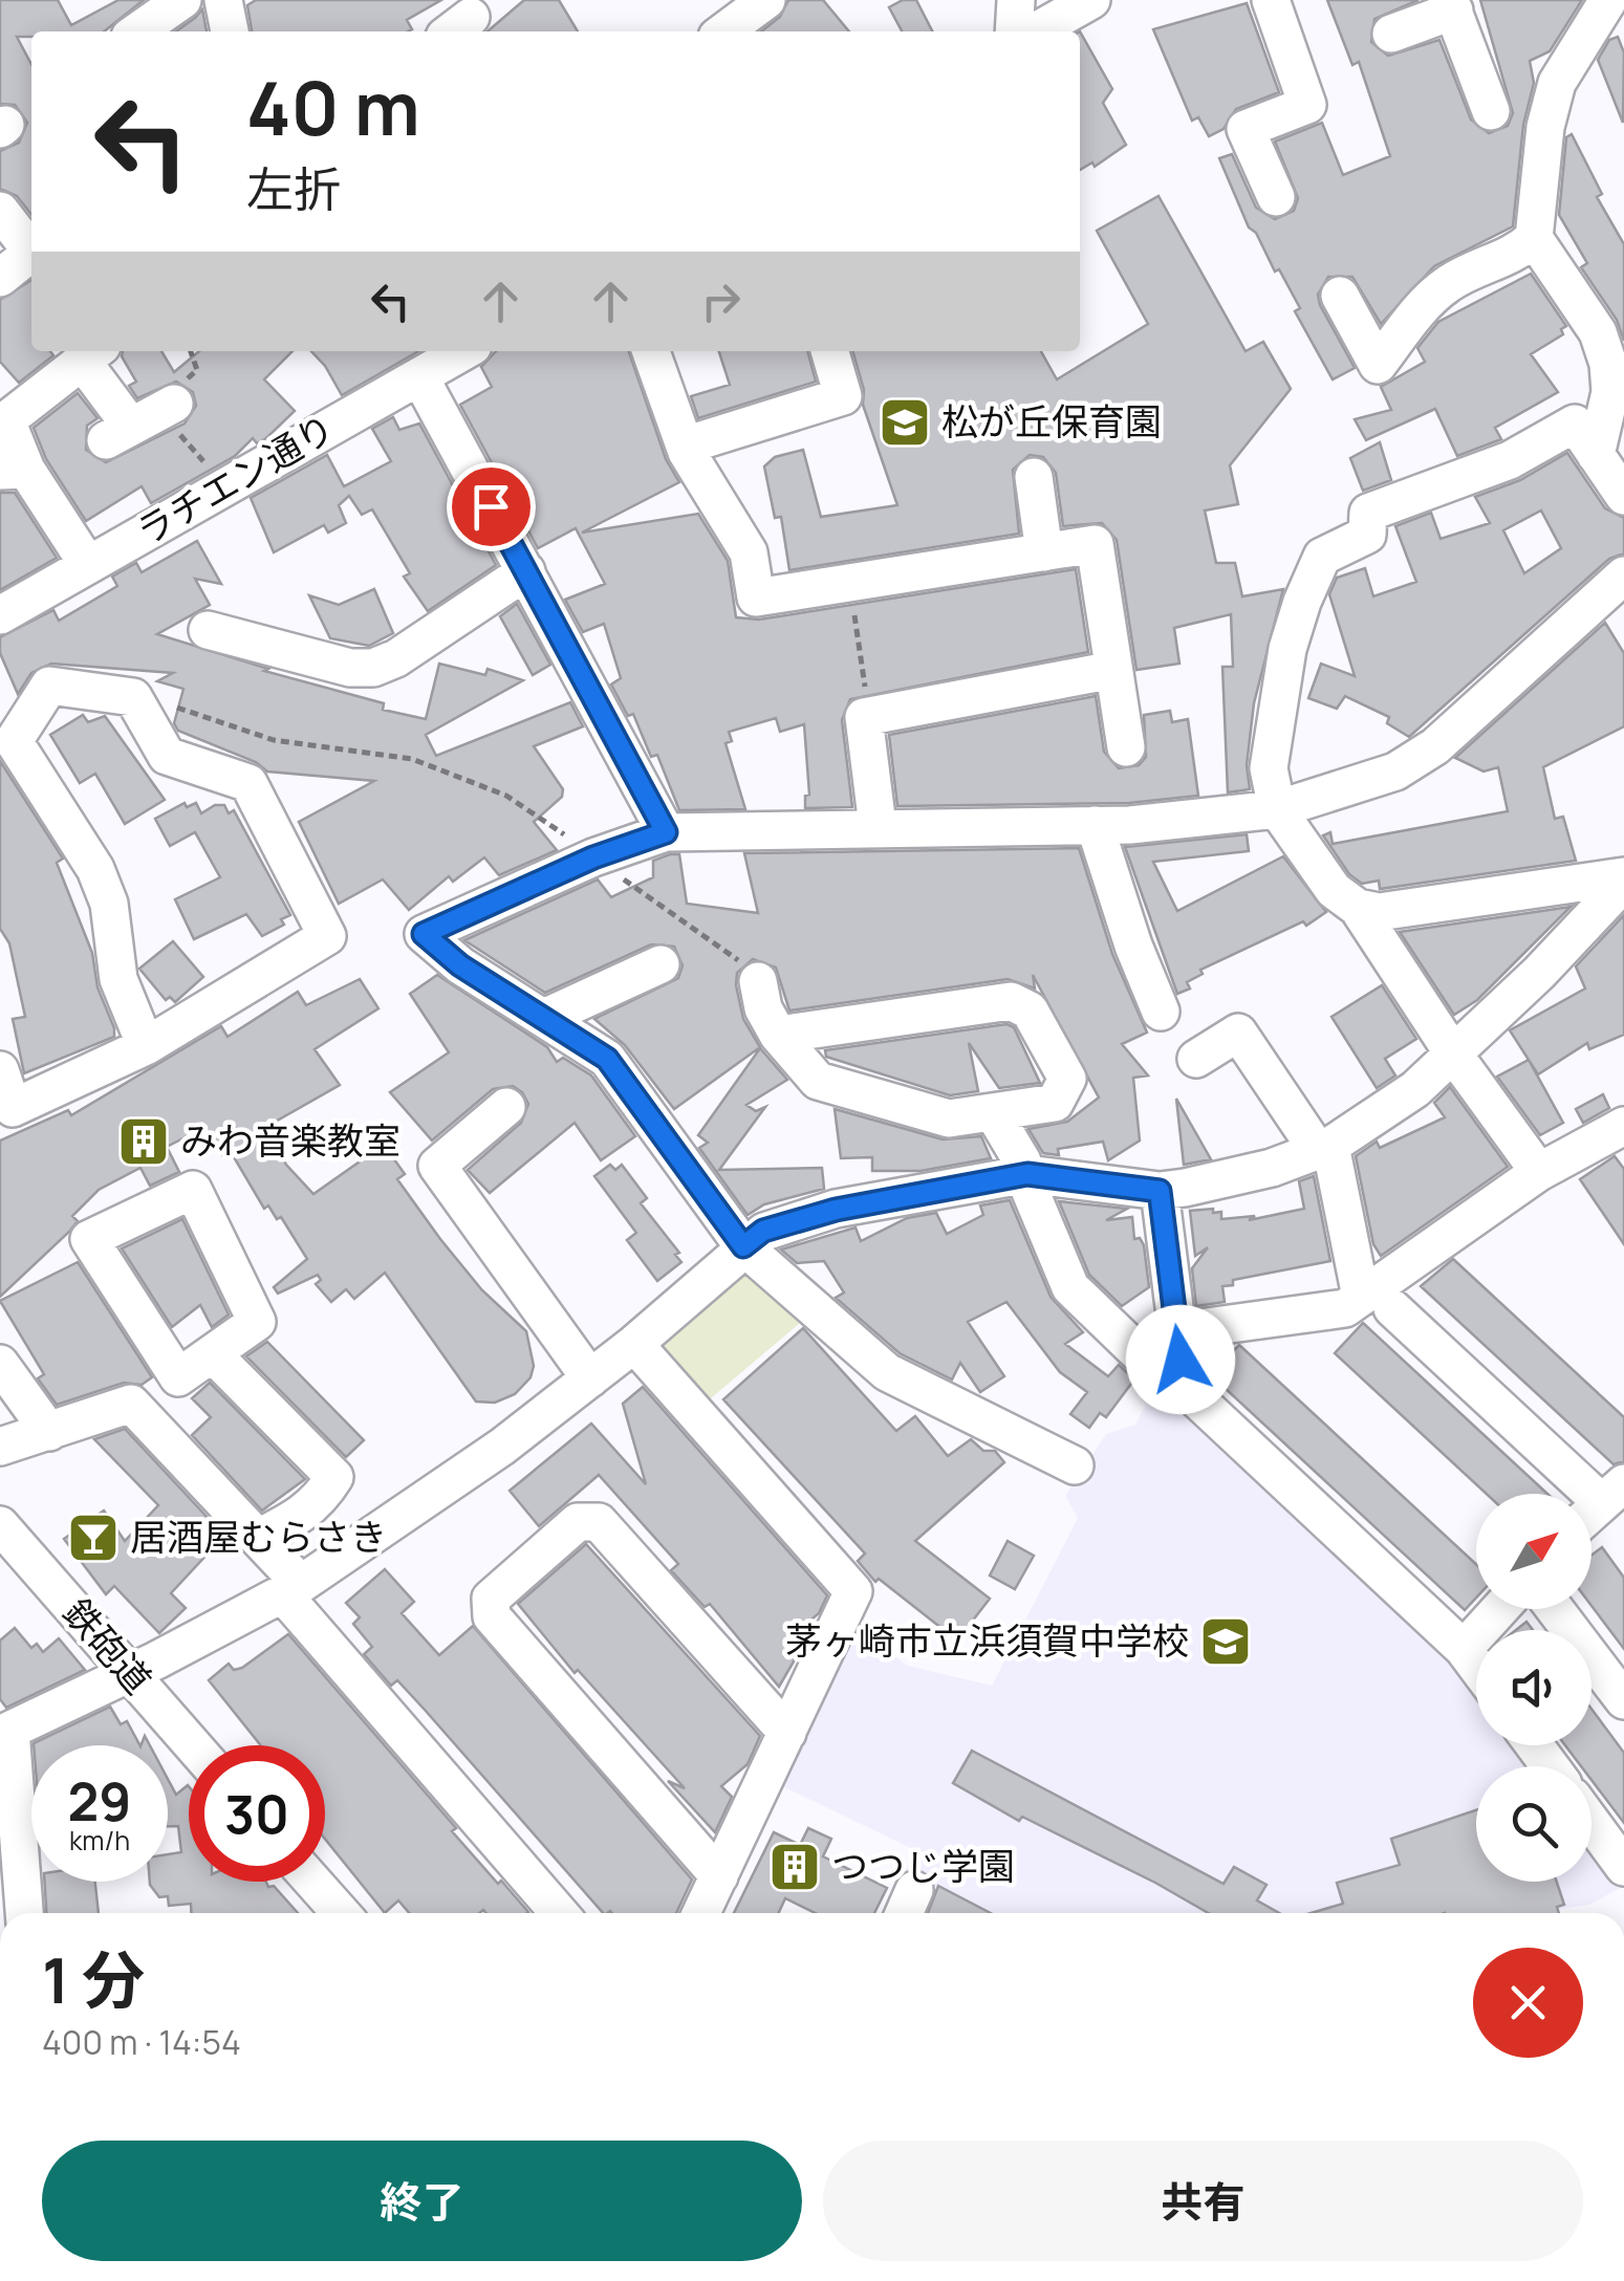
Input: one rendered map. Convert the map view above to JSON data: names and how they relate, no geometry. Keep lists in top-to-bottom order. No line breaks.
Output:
{"streets":{"street":["ラチエン通り","鉄砲道"]},"places":{"school or university":["松が丘保育園","茅ヶ崎市立浜須賀中学校"],"building":["みわ音楽教室","つつじ学園"],"bar":["居酒屋むらさき"]},"north":"top right","page":{"turn":["40 m","左折"],"speed":"29 km/h","limit":"30","heading":["1 分","400 m · 14:54"],"buttons":["終了","共有"]}}
